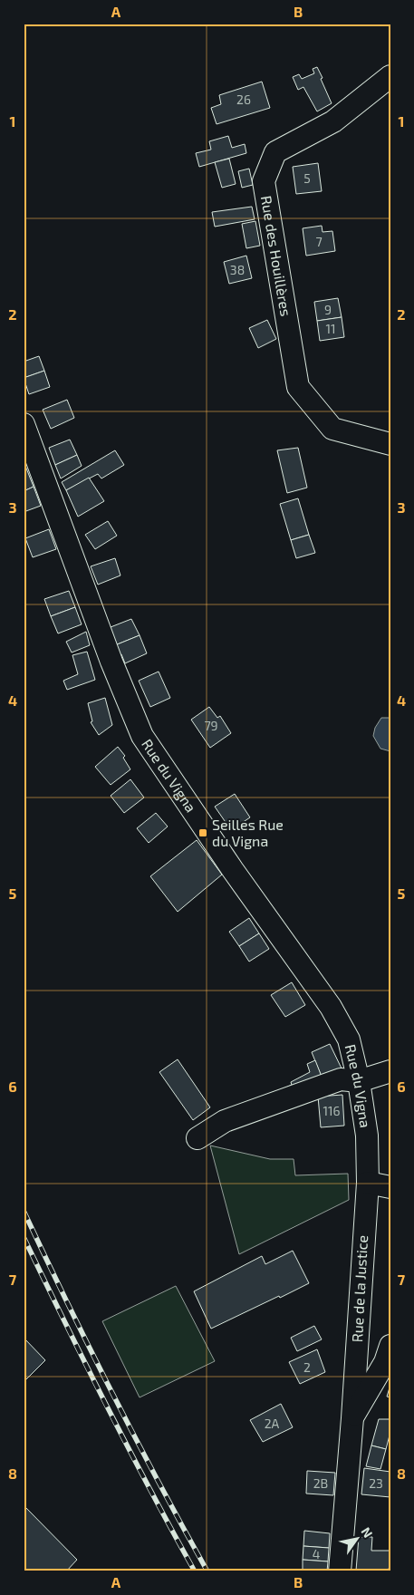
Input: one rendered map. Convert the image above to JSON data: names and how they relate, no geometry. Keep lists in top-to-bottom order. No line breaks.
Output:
{"streets":{"street":["Rue des Houillères","Rue du Vigna","Rue de la Justice"]},"crossings":[["Rue du Vigna","Rue de la Justice"]],"places":{"transit":["Seilles Rue du Vigna"]},"house_numbers":["26","5","7","38","9","11","79","116","2","2A","2B","23","4"],"north":"top right","grid":{"columns":["A","B"],"rows":["1","2","3","4","5","6","7","8"]}}
